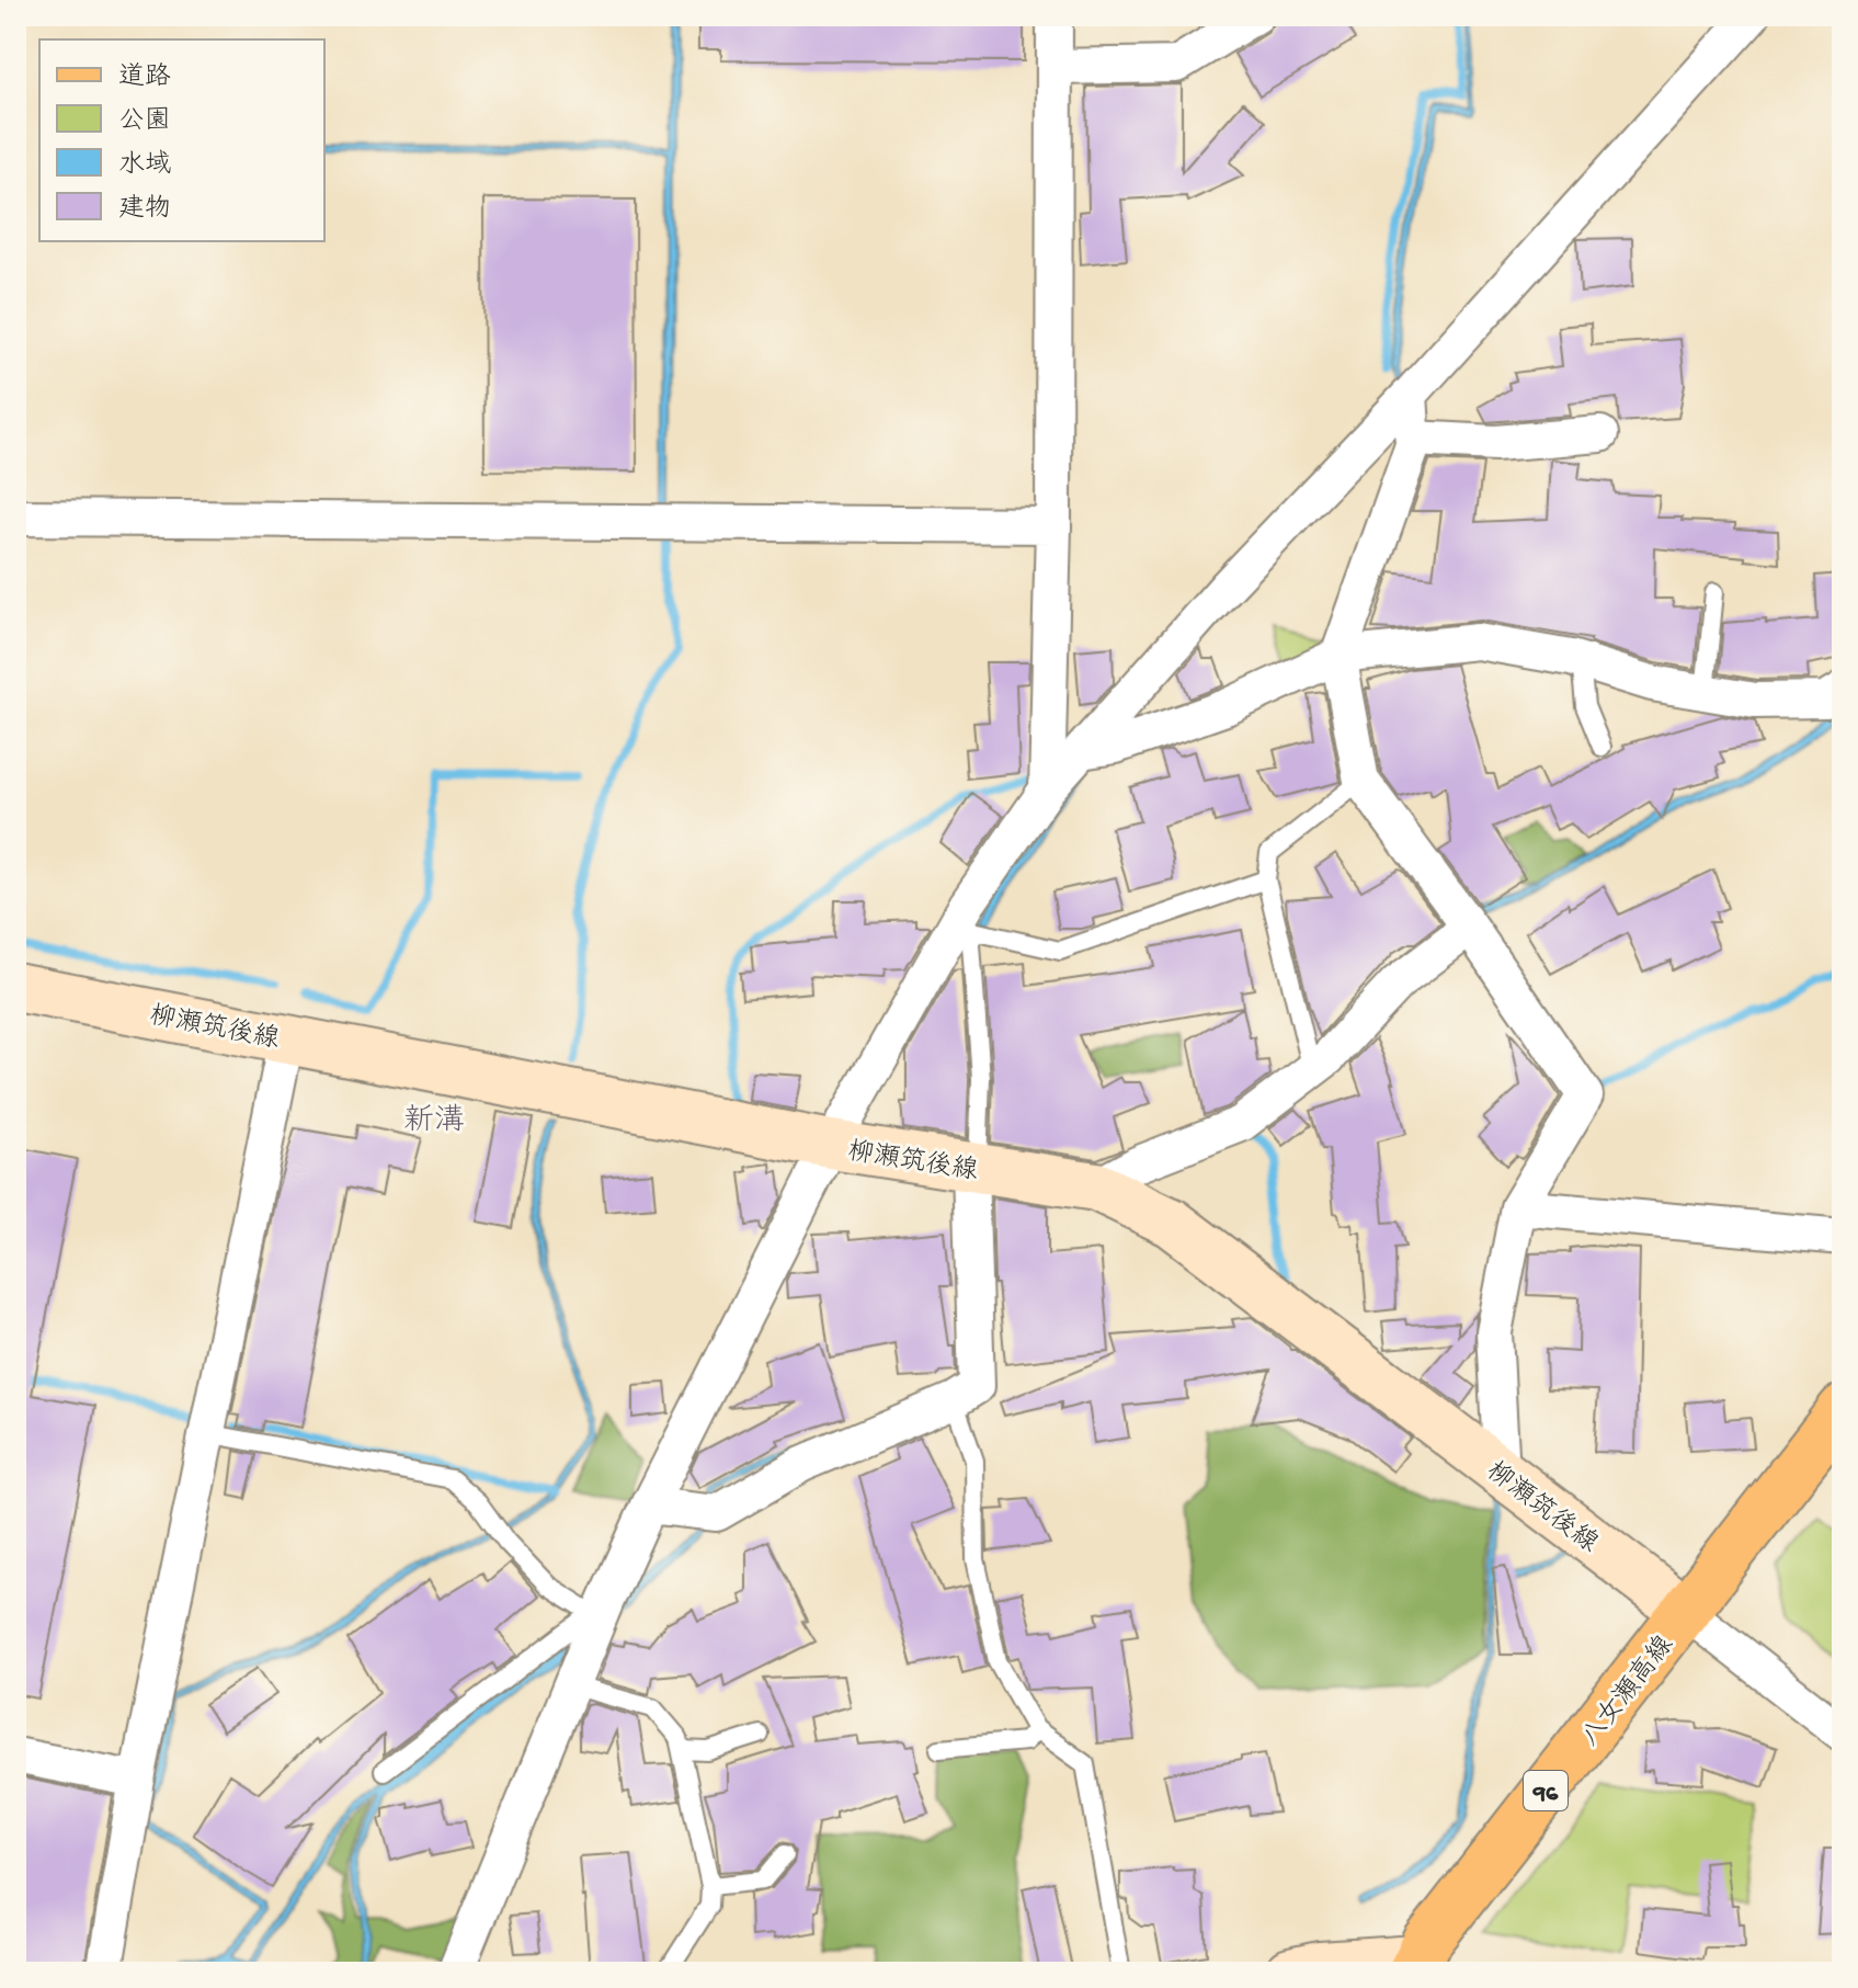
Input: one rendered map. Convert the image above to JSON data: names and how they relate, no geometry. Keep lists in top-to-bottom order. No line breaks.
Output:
{"streets":{"main road":["柳瀬筑後線","八女瀬高線","96"]},"crossings":[["柳瀬筑後線","八女瀬高線"]],"districts":["新溝"],"legend":["道路","公園","水域","建物"]}
